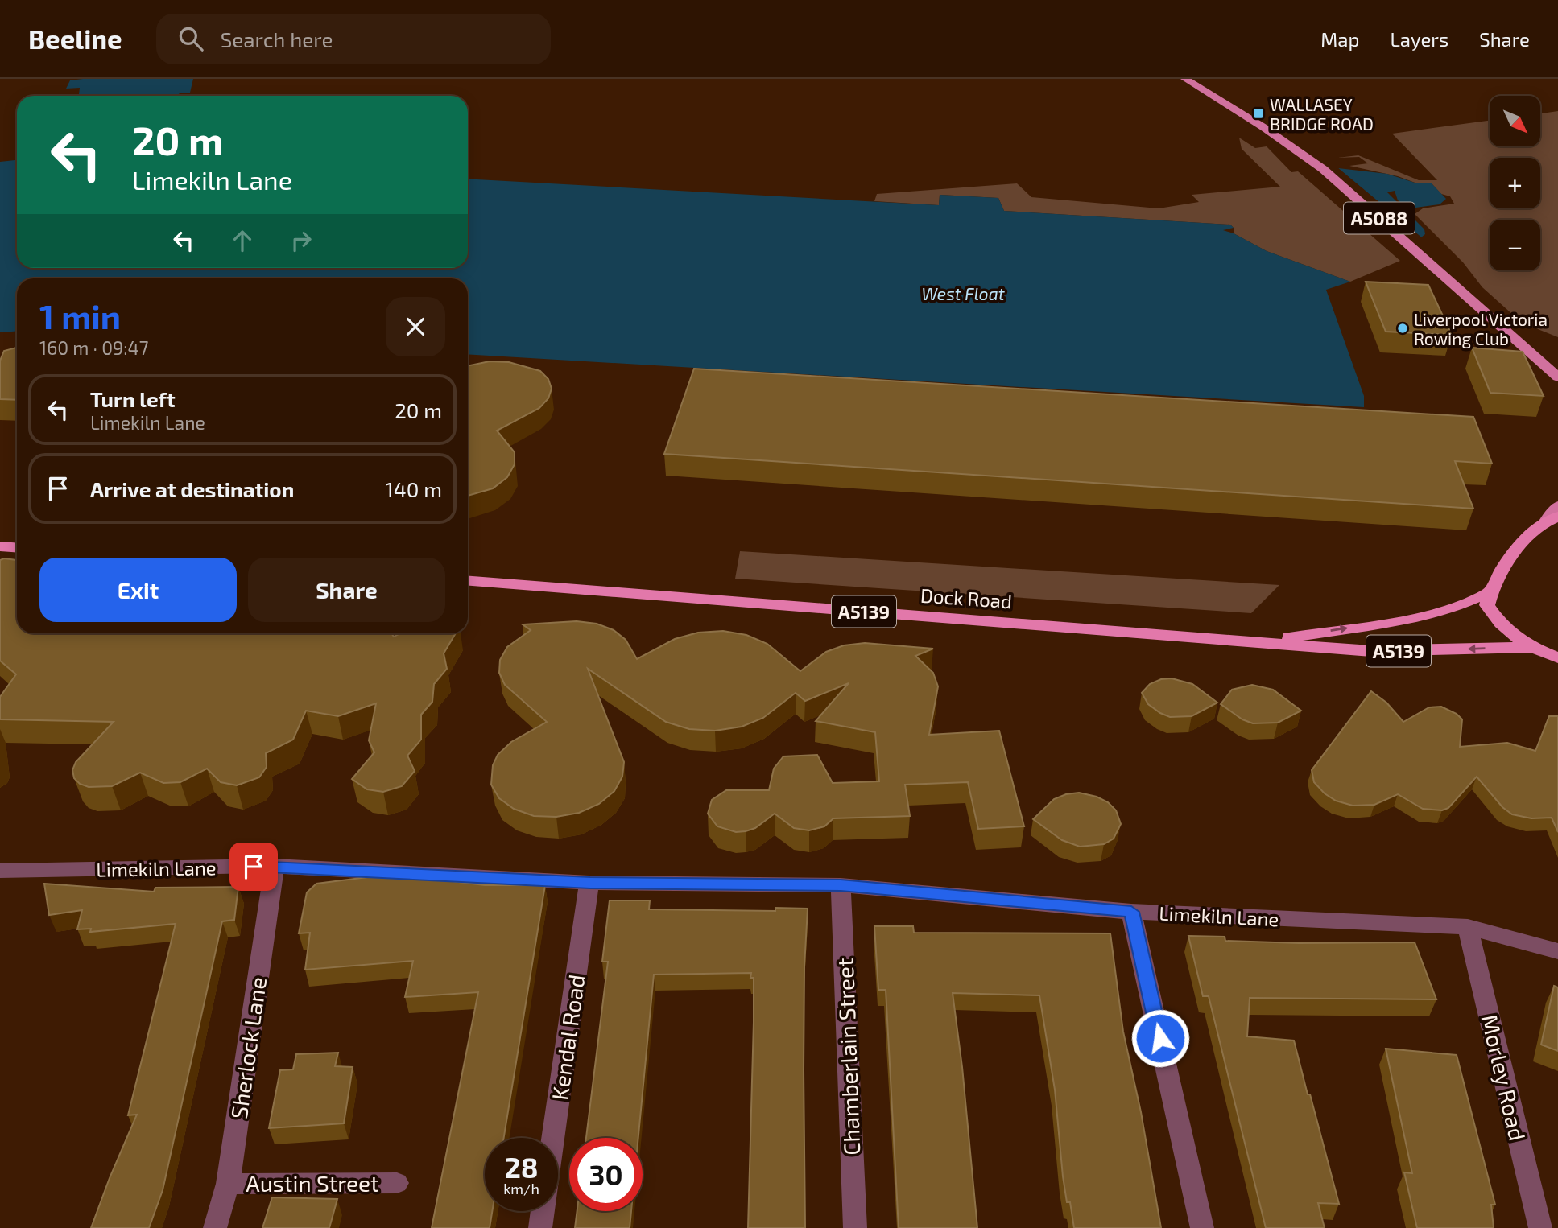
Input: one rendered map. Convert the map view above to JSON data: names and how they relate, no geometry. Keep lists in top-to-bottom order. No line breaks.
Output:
{"streets":{"highway":["Dock Road","A5139"],"main road":["A5088"],"street":["Limekiln Lane","Kendal Road","Sherlock Lane","Chamberlain Street","Morley Road","Austin Street"]},"crossings":[["Dock Road","A5139"],["Limekiln Lane","Kendal Road"],["Limekiln Lane","Sherlock Lane"],["Limekiln Lane","Chamberlain Street"],["Limekiln Lane","Morley Road"],["Sherlock Lane","Austin Street"]],"water":["West Float"],"places":{"transit":["WALLASEY BRIDGE ROAD"],"other":["Liverpool Victoria Rowing Club"]},"north":"bottom right","page":{"header":"Beeline","search":"Search here","nav":["Map","Layers","Share"],"map_buttons":["+","−"],"turn":["20 m","Limekiln Lane"],"heading":["1 min","160 m · 09:47"],"list":[{"name":"Turn left","note":"Limekiln Lane","value":"20 m"},{"name":"Arrive at destination","value":"140 m"}],"buttons":["Exit","Share"],"speed":"28 km/h","limit":"30"}}
